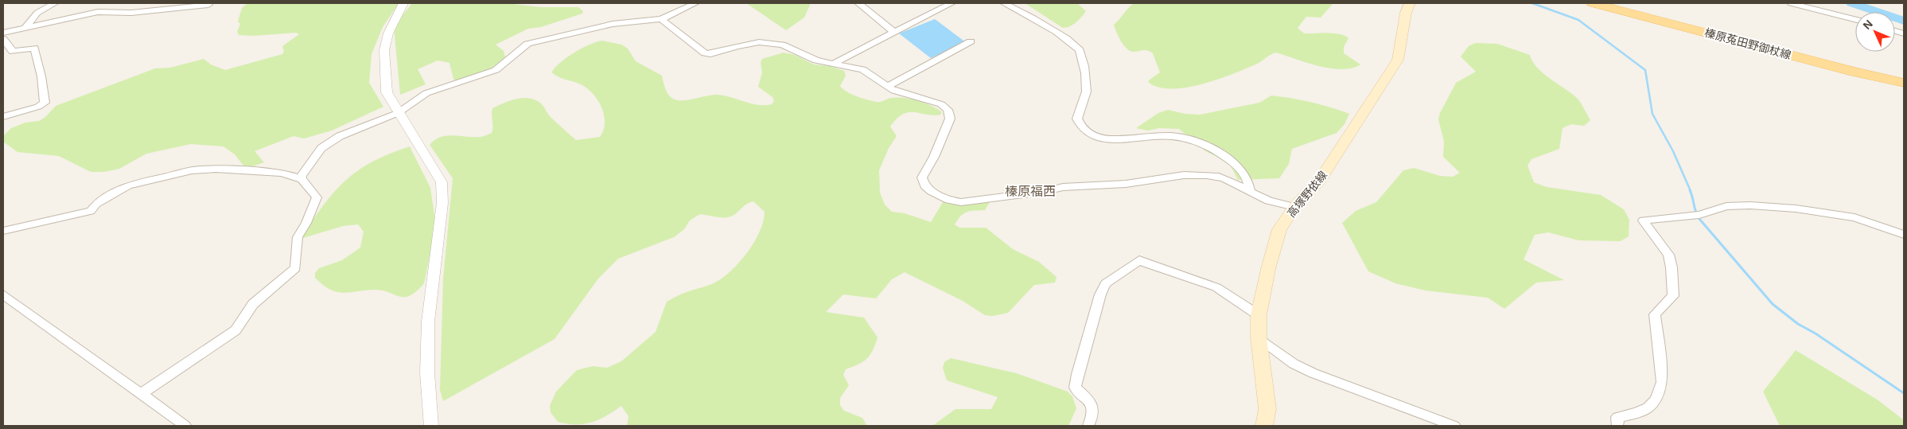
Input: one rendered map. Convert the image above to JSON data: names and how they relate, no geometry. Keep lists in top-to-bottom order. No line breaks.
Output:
{"streets":{"main road":["榛原菟田野御杖線","高塚野依線"]},"districts":["榛原福西"],"north":"top left"}
